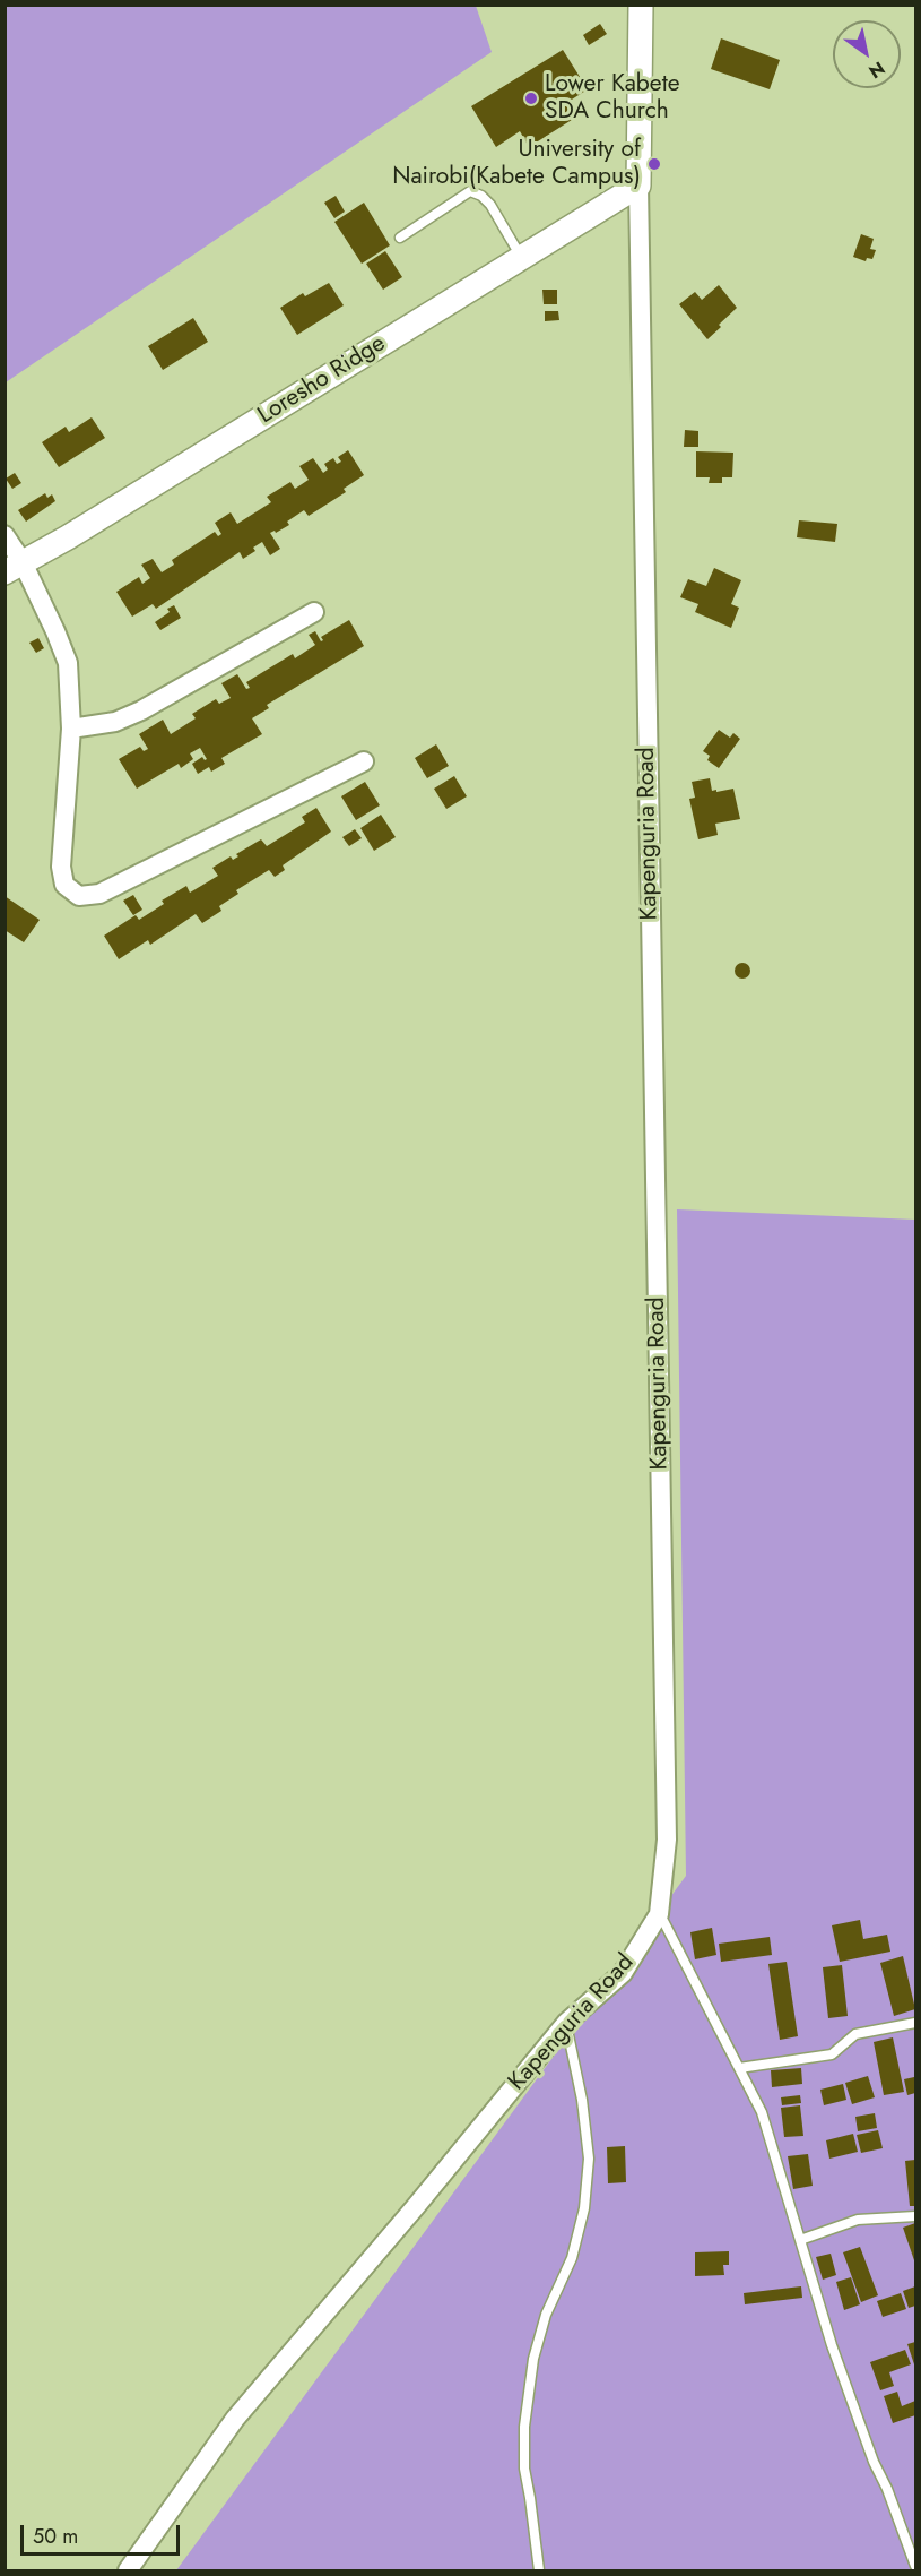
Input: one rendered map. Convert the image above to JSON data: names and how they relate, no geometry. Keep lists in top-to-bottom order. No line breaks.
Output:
{"streets":{"street":["Loresho Ridge","Kapenguria Road"]},"crossings":[["Loresho Ridge","Kapenguria Road"]],"places":["Lower Kabete SDA Church","University of Nairobi(Kabete Campus)"],"scale_bar":"50 m","north":"bottom right"}
